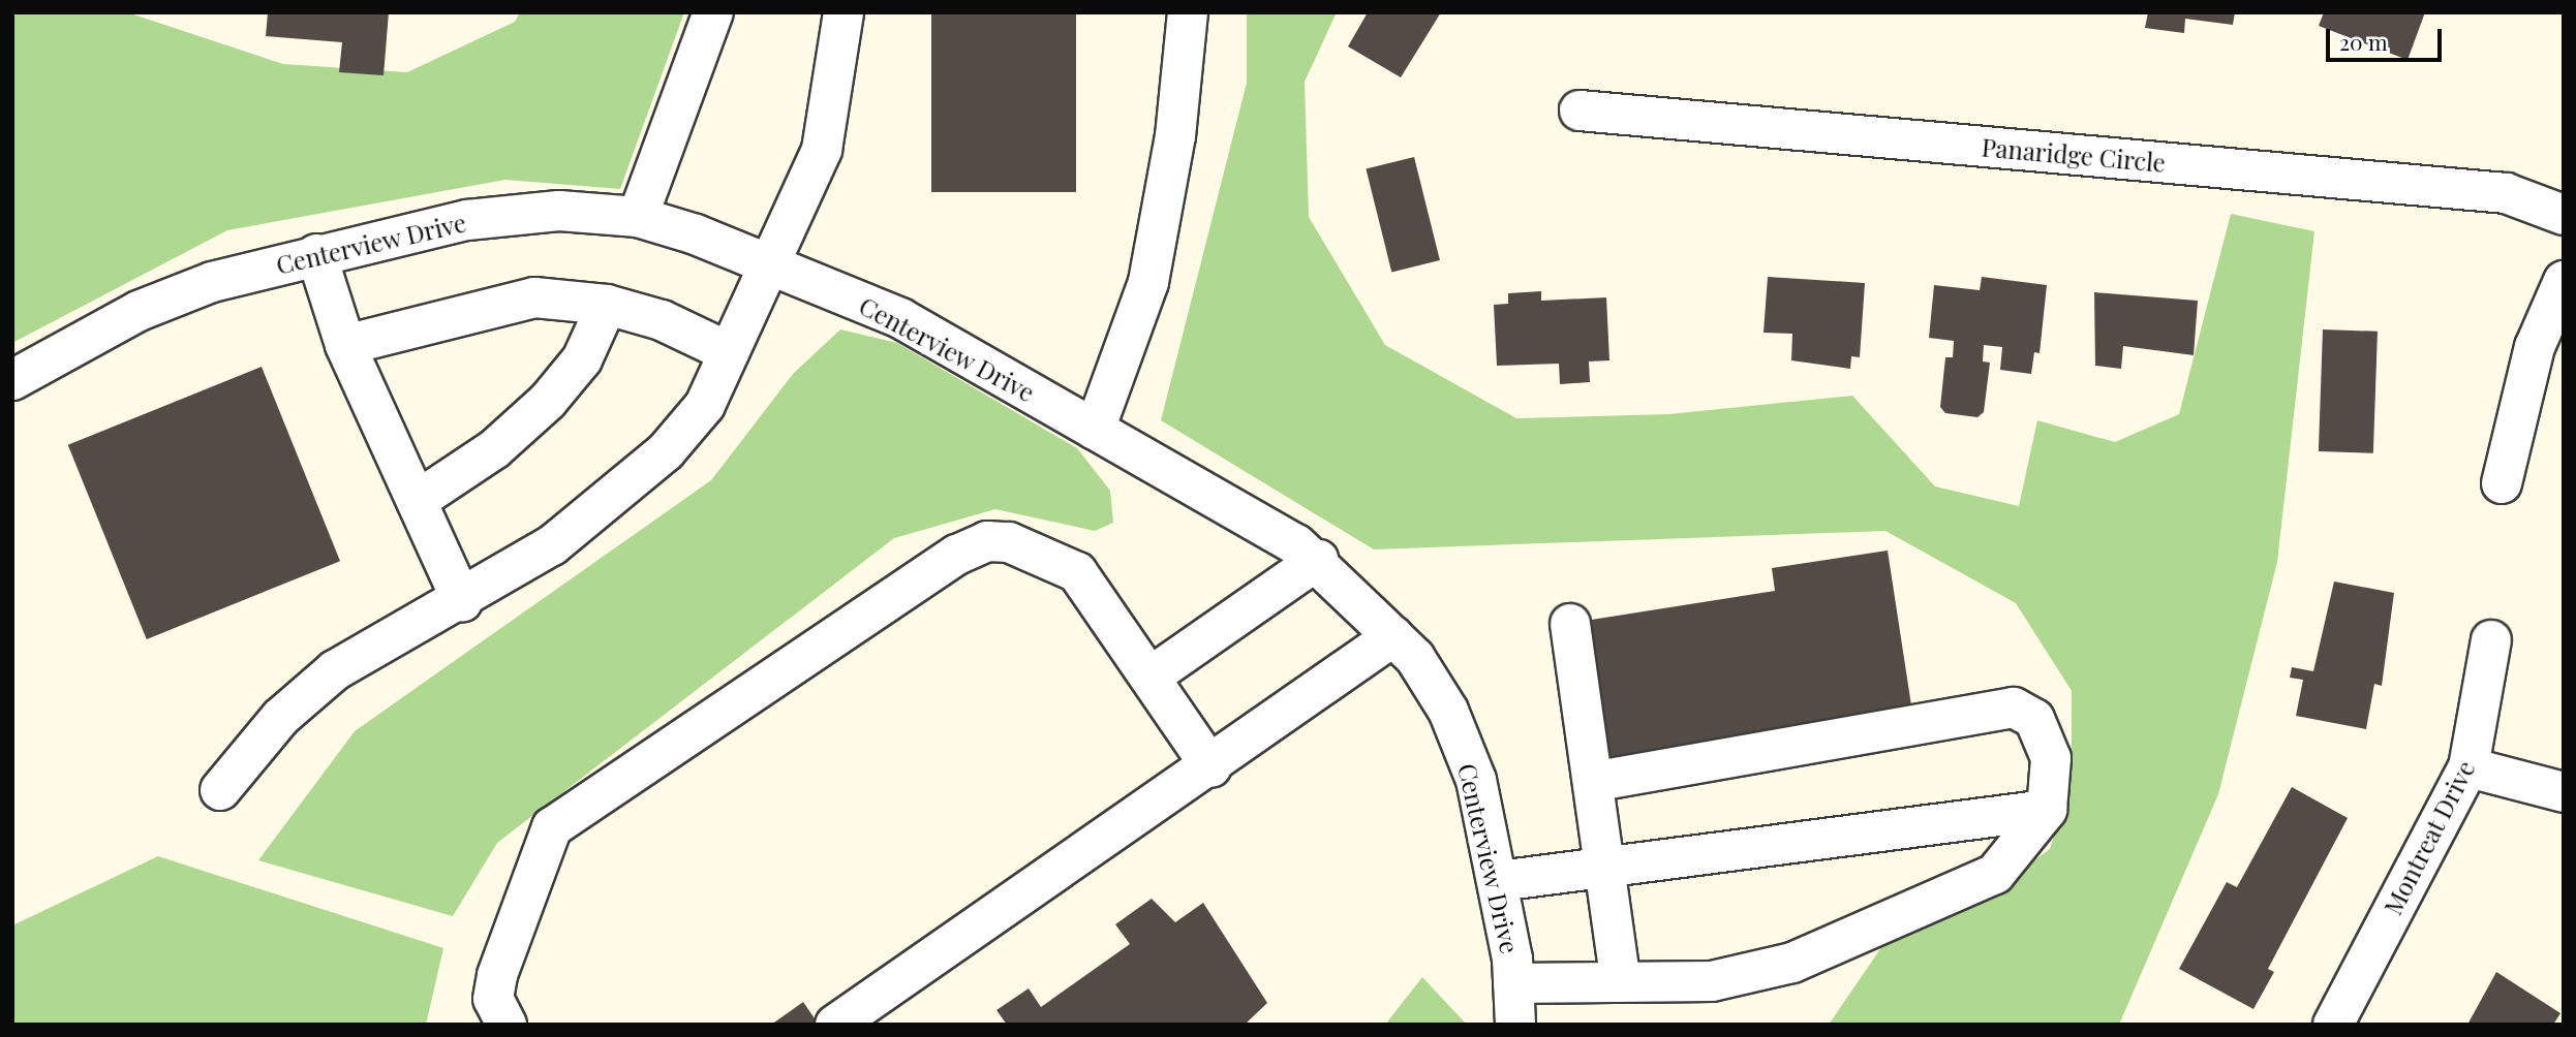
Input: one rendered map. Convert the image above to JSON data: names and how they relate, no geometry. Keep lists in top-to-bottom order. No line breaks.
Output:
{"streets":{"street":["Panaridge Circle","Centerview Drive","Montreat Drive"]},"scale_bar":"20 m"}
